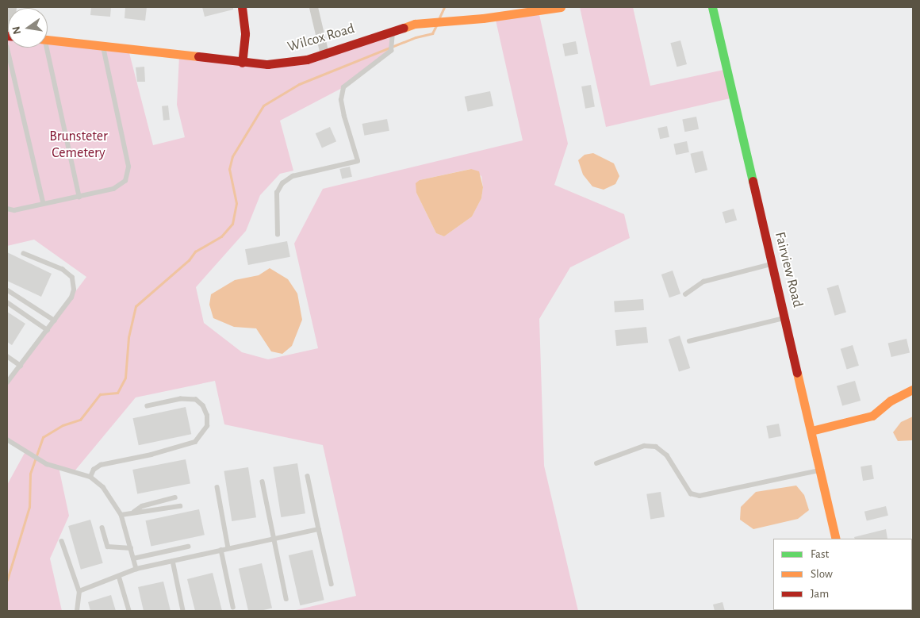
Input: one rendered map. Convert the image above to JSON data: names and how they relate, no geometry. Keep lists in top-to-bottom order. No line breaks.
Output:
{"streets":{"street":["Wilcox Road","Fairview Road"]},"parks":["Brunsteter Cemetery"],"legend":["Fast","Slow","Jam"],"north":"left"}
